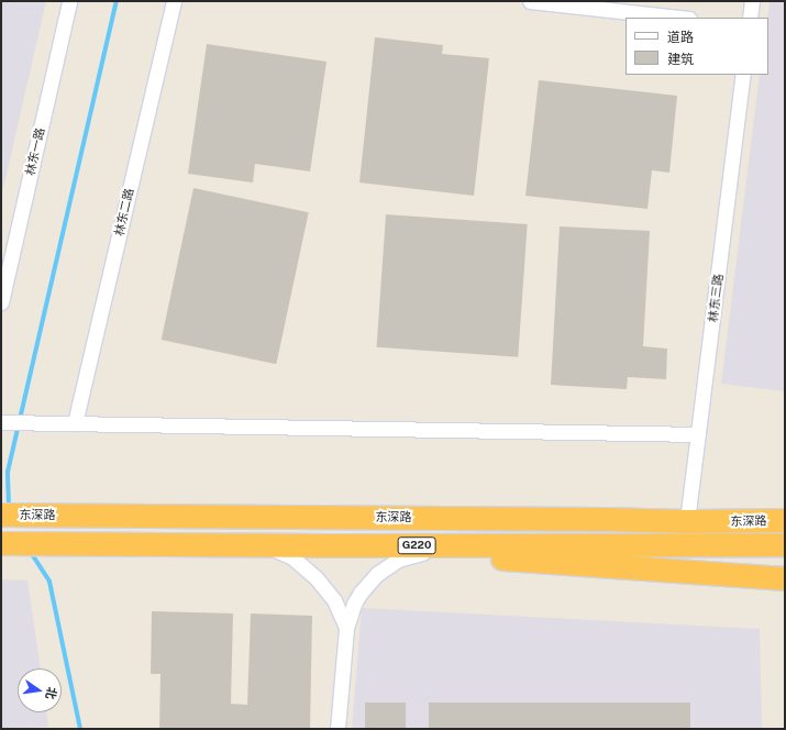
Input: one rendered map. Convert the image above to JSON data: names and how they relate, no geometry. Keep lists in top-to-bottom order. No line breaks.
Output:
{"streets":{"highway":["东深路","G220"],"street":["林东一路","林东二路","林东三路"]},"crossings":[["林东三路","东深路"]],"legend":["道路","建筑"],"north":"right"}
